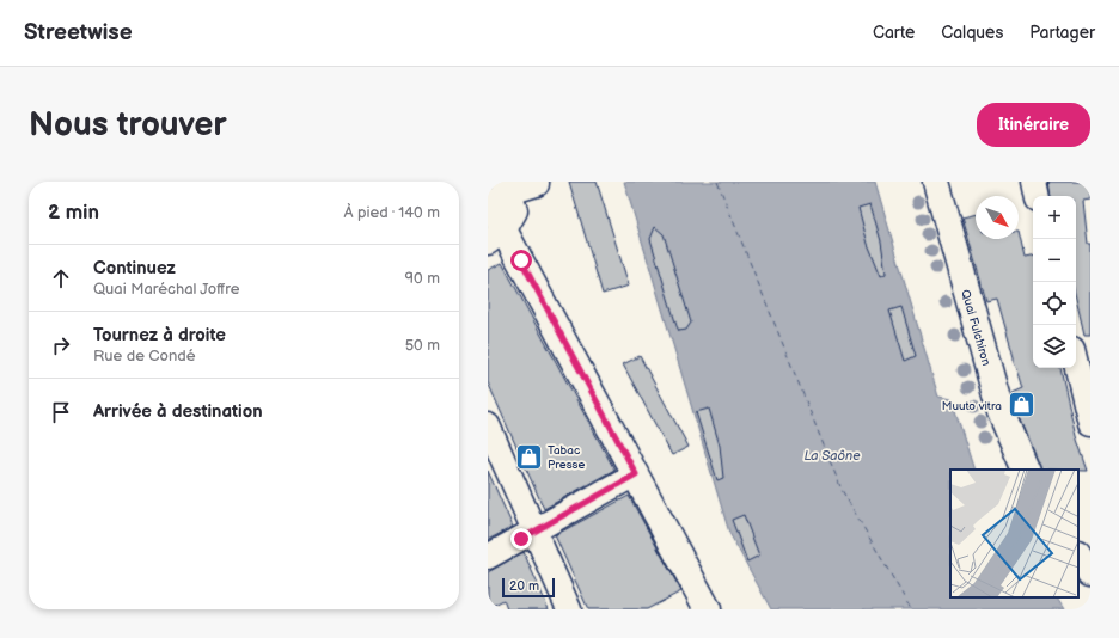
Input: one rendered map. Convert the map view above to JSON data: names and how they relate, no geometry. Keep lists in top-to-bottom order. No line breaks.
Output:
{"streets":{"main road":["Quai Fulchiron"]},"water":["La Saône"],"places":{"shop":["Muuto vitra","Tabac Presse"]},"scale_bar":"20 m","north":"bottom right","page":{"header":"Streetwise","nav":["Carte","Calques","Partager"],"buttons":"Itinéraire","title":"Nous trouver","heading":["2 min","À pied · 140 m"],"map_buttons":["+","−"],"list":[["Continuez","Quai Maréchal Joffre","90 m"],["Tournez à droite","Rue de Condé","50 m"],"Arrivée à destination"],"scale":"20 m"}}
